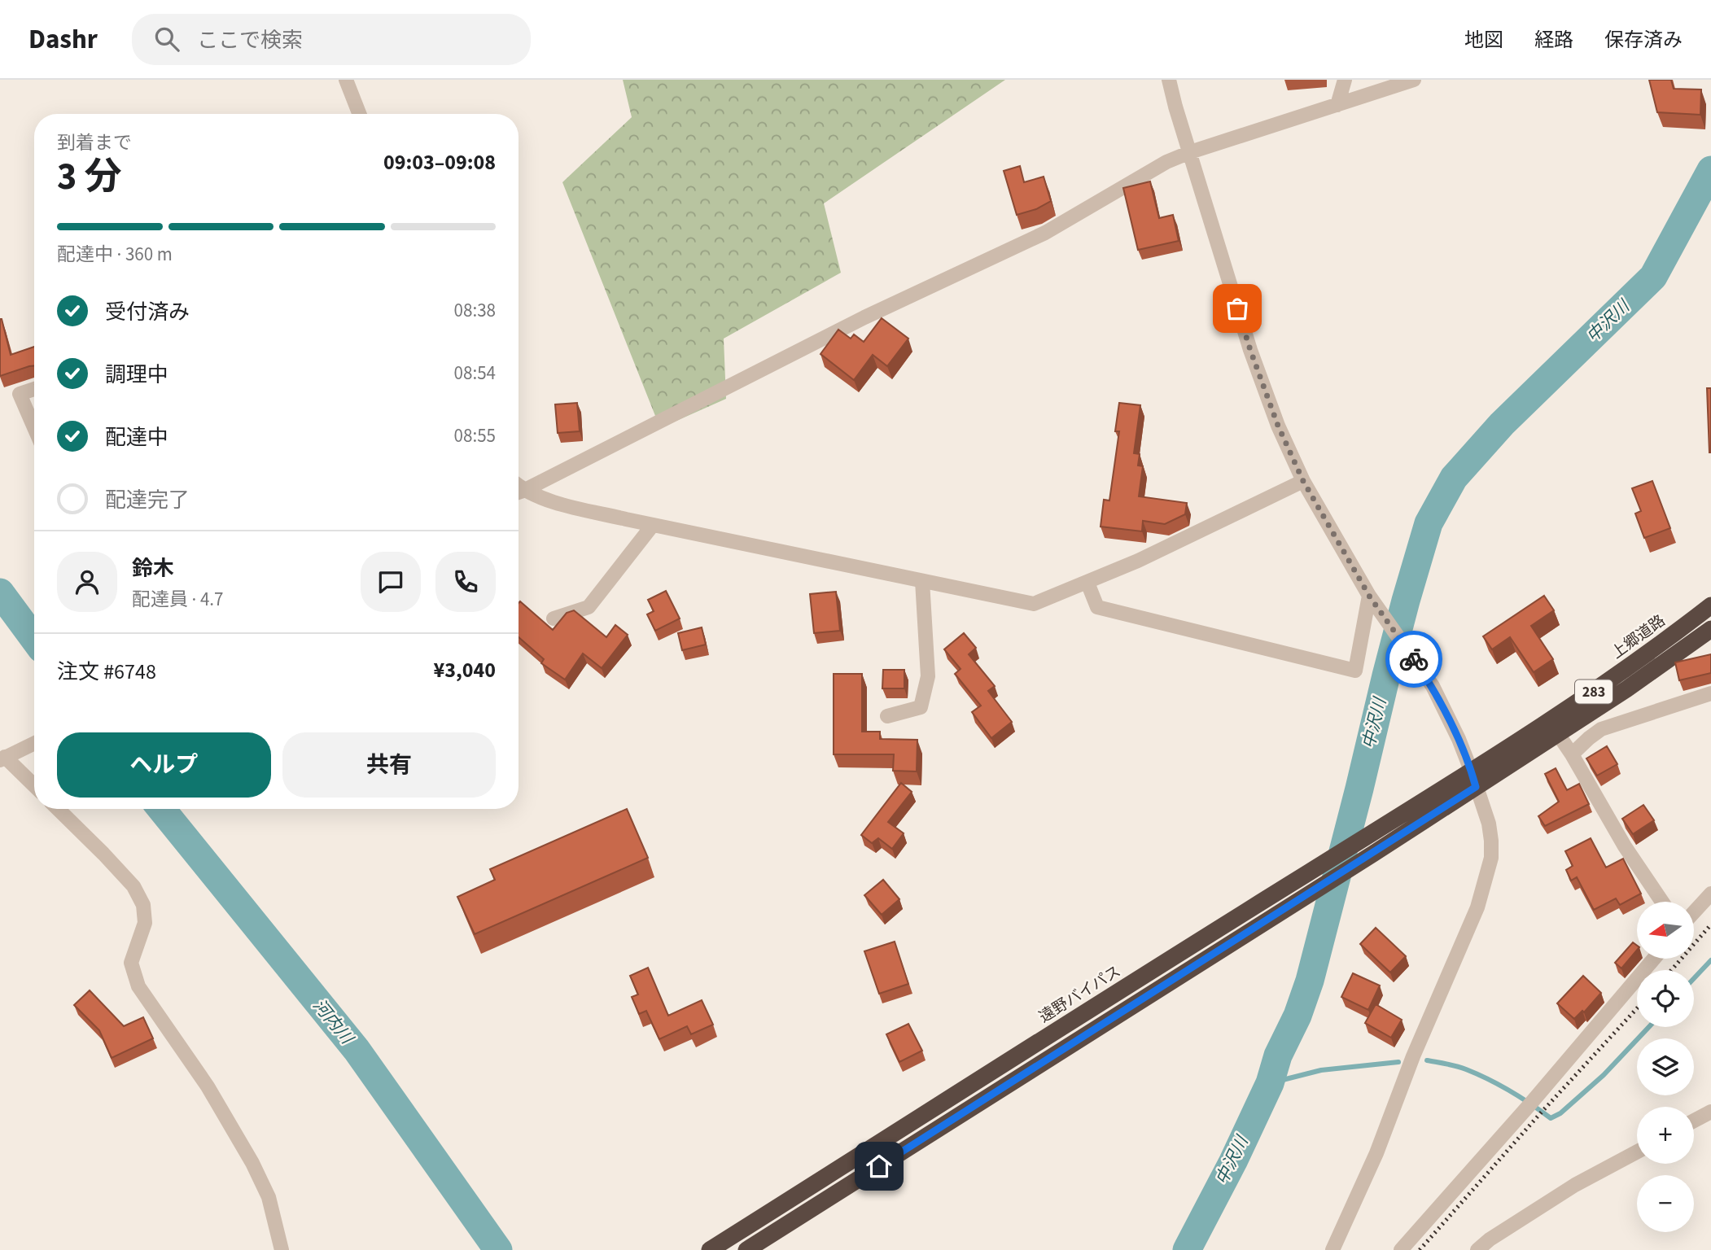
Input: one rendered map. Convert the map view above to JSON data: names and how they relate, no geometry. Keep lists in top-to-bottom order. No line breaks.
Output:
{"streets":{"highway":["上郷道路","283","遠野バイパス"]},"crossings":[["上郷道路","283"],["上郷道路","遠野バイパス"],["283","遠野バイパス"]],"water":["中沢川","河内川"],"north":"left","page":{"header":"Dashr","search":"ここで検索","nav":["地図","経路","保存済み"],"heading":["3 分","到着まで","09:03–09:08"],"panel":["鈴木","配達員 · 4.7","注文 #6748","¥3,040"],"bar":"配達中 · 360 m","list":[["受付済み","08:38"],["調理中","08:54"],["配達中","08:55"],"配達完了"],"buttons":["ヘルプ","共有"],"map_buttons":["+","−"]}}
